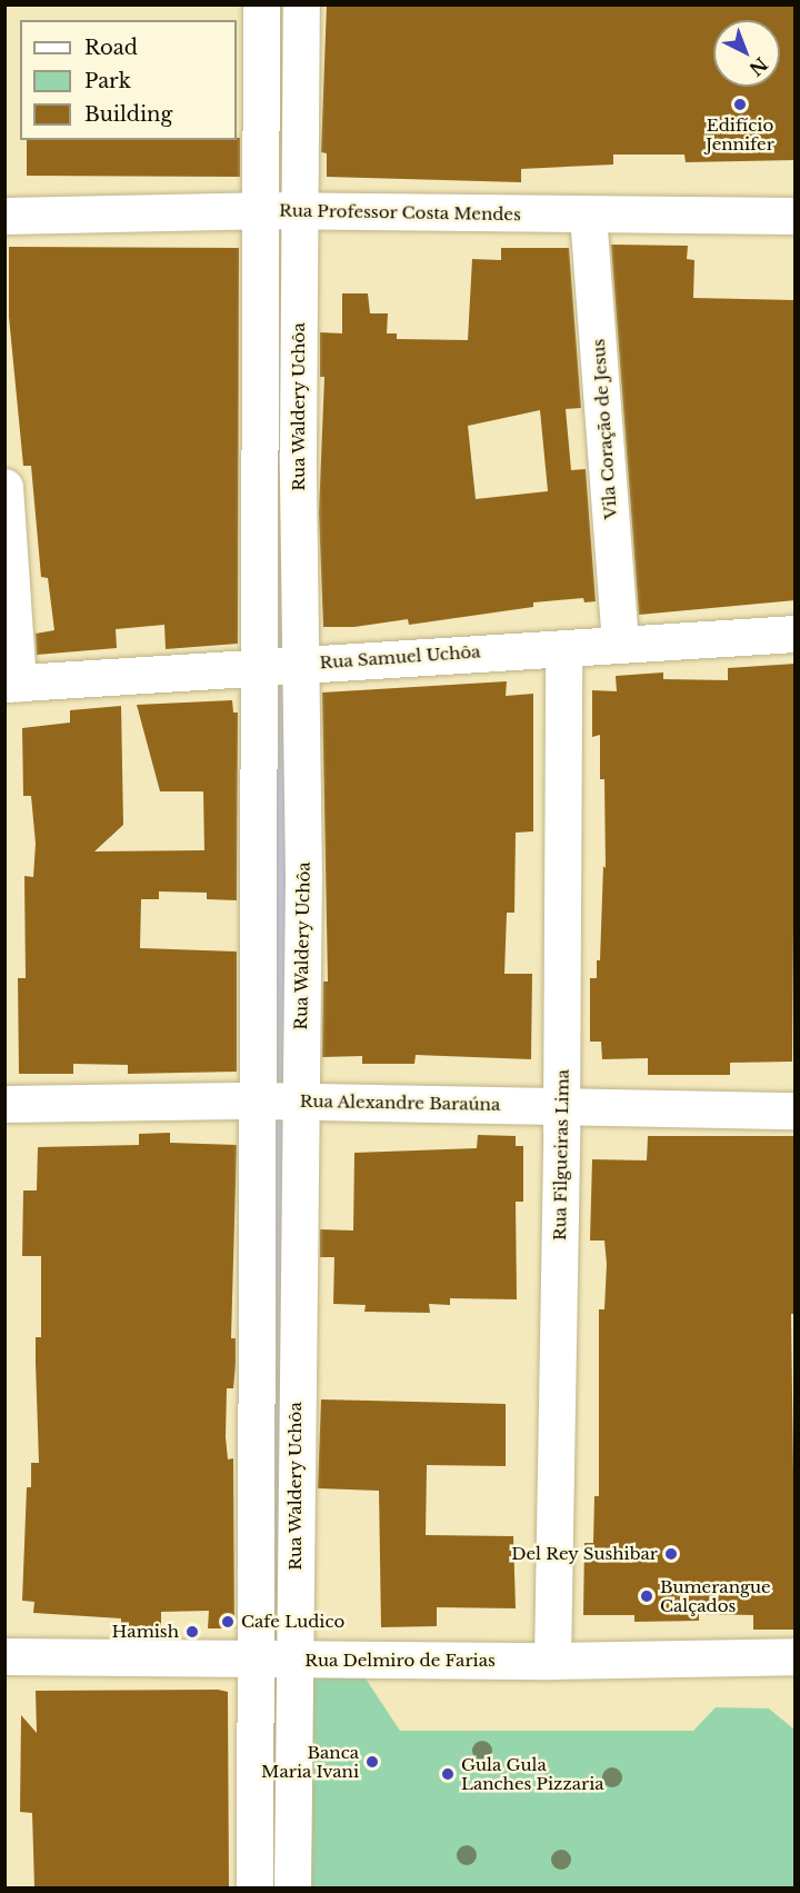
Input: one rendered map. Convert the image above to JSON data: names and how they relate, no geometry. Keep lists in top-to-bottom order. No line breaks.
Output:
{"streets":{"street":["Rua Professor Costa Mendes","Rua Waldery Uchôa","Vila Coração de Jesus","Rua Samuel Uchôa","Rua Alexandre Baraúna","Rua Filgueiras Lima","Rua Delmiro de Farias"]},"crossings":[["Rua Professor Costa Mendes","Rua Waldery Uchôa"],["Rua Professor Costa Mendes","Vila Coração de Jesus"],["Rua Waldery Uchôa","Rua Samuel Uchôa"],["Rua Waldery Uchôa","Rua Alexandre Baraúna"],["Rua Waldery Uchôa","Rua Delmiro de Farias"],["Vila Coração de Jesus","Rua Samuel Uchôa"],["Rua Samuel Uchôa","Rua Filgueiras Lima"],["Rua Alexandre Baraúna","Rua Filgueiras Lima"],["Rua Filgueiras Lima","Rua Delmiro de Farias"]],"places":["Edifício Jennifer","Del Rey Sushibar","Bumerangue Calçados","Cafe Ludico","Hamish","Banca Maria Ivani","Gula Gula Lanches Pizzaria"],"legend":["Road","Park","Building"],"north":"bottom right"}
